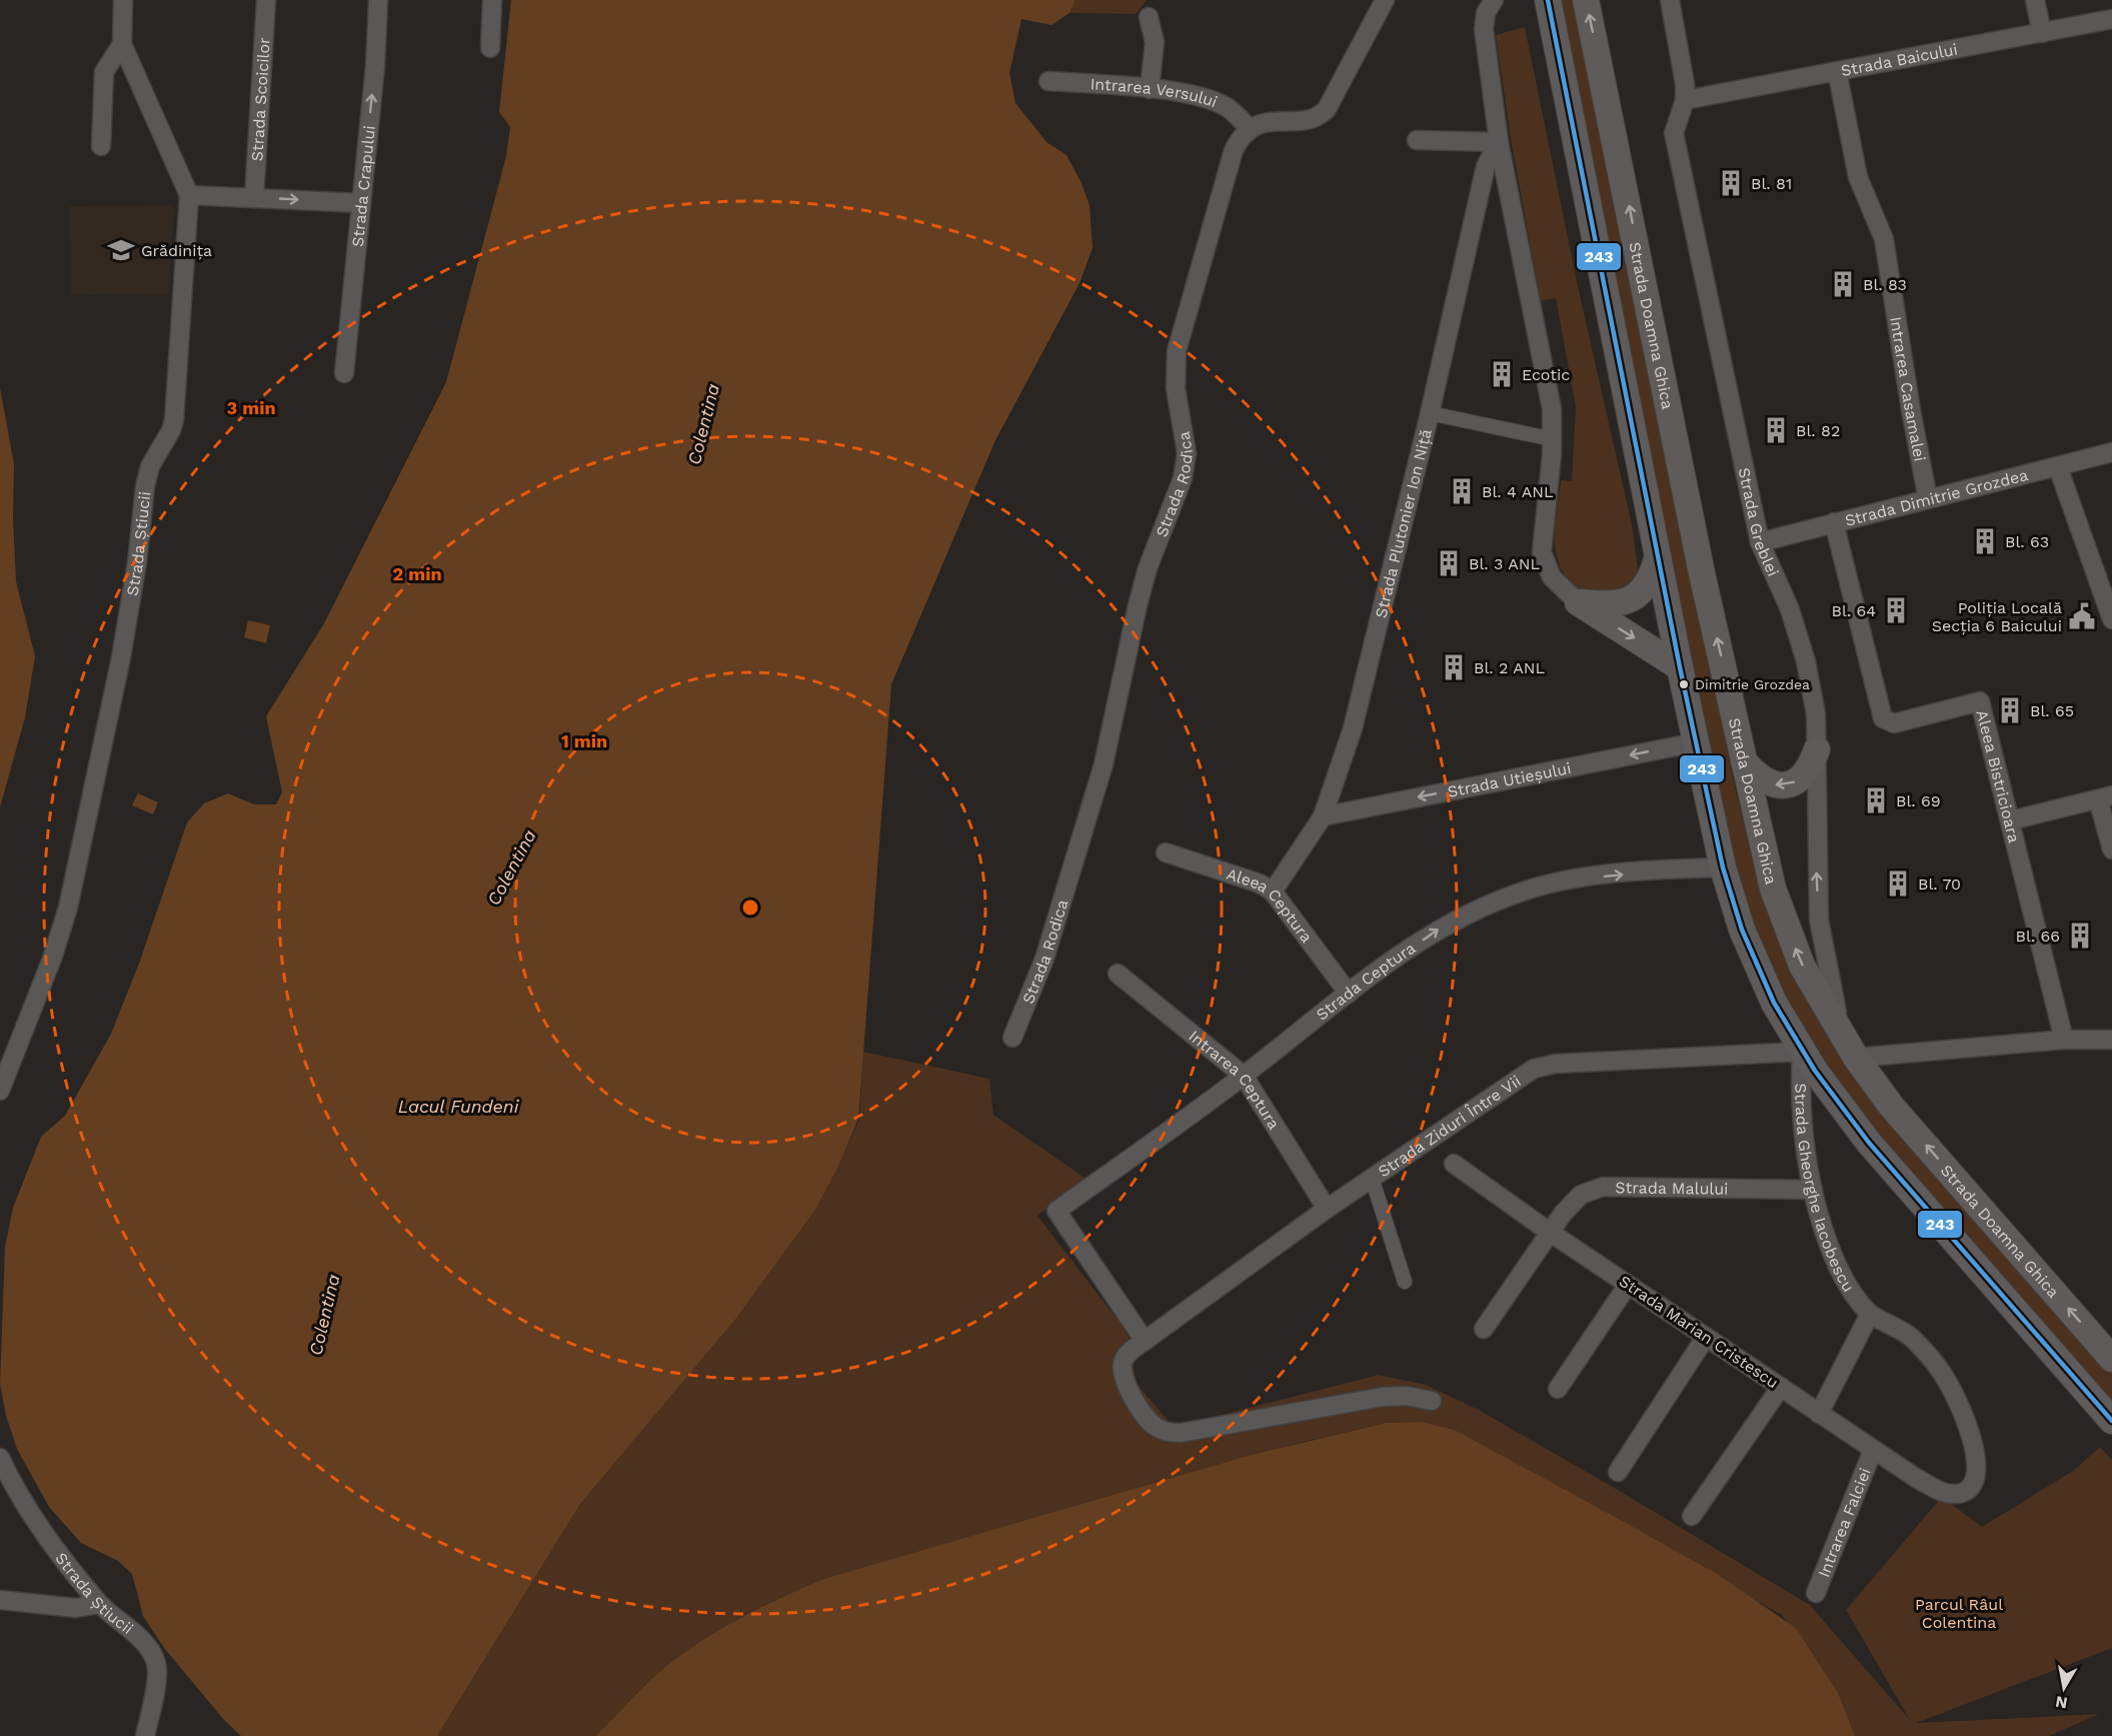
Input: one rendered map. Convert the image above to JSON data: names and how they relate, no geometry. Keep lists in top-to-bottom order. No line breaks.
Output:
{"streets":{"main road":["Strada Doamna Ghica"],"street":["Strada Baicului","Intrarea Versului","Strada Scoicilor","Strada Crapului","Intrarea Casamalei","Strada Rodica","Strada Dimitrie Grozdea","Strada Greblei","Strada Plutonier Ion Niță","Strada Știucii","Aleea Bistricioara","Strada Utieșului","Aleea Ceptura","Strada Ceptura","Intrarea Ceptura","Strada Ziduri Între Vii","Strada Gheorghe Iacobescu","Strada Malului","Strada Marian Cristescu","Intrarea Falciei"]},"crossings":[["Strada Baicului","Intrarea Casamalei"],["Strada Baicului","Strada Greblei"],["Intrarea Versului","Strada Rodica"],["Strada Doamna Ghica","Strada Greblei"],["Intrarea Casamalei","Strada Dimitrie Grozdea"],["Strada Dimitrie Grozdea","Strada Greblei"],["Strada Dimitrie Grozdea","Aleea Bistricioara"],["Strada Plutonier Ion Niță","Strada Utieșului"],["Strada Plutonier Ion Niță","Aleea Ceptura"],["Aleea Ceptura","Strada Ceptura"],["Strada Ceptura","Intrarea Ceptura"],["Strada Ceptura","Strada Ziduri Între Vii"],["Intrarea Ceptura","Strada Ziduri Între Vii"],["Strada Ziduri Între Vii","Strada Gheorghe Iacobescu"],["Strada Gheorghe Iacobescu","Strada Malului"],["Strada Gheorghe Iacobescu","Strada Marian Cristescu"],["Strada Malului","Strada Marian Cristescu"],["Strada Marian Cristescu","Intrarea Falciei"]],"one_way":["Strada Crapului","Strada Utieșului","Strada Ceptura"],"water":["Colentina","Lacul Fundeni"],"parks":["Parcul Râul Colentina"],"places":{"building":["Bl. 81","Bl. 83","Ecotic","Bl. 82","Bl. 4 ANL","Bl. 63","Bl. 3 ANL","Bl. 64","Bl. 2 ANL","Bl. 65","Bl. 69","Bl. 70","Bl. 66"],"school or university":["Grădinița"],"public building":["Poliția Locală Secția 6 Baicului"],"other":["Dimitrie Grozdea"]},"lines":["transit line 243"],"north":"bottom","rings":["3 min","2 min","1 min"]}
